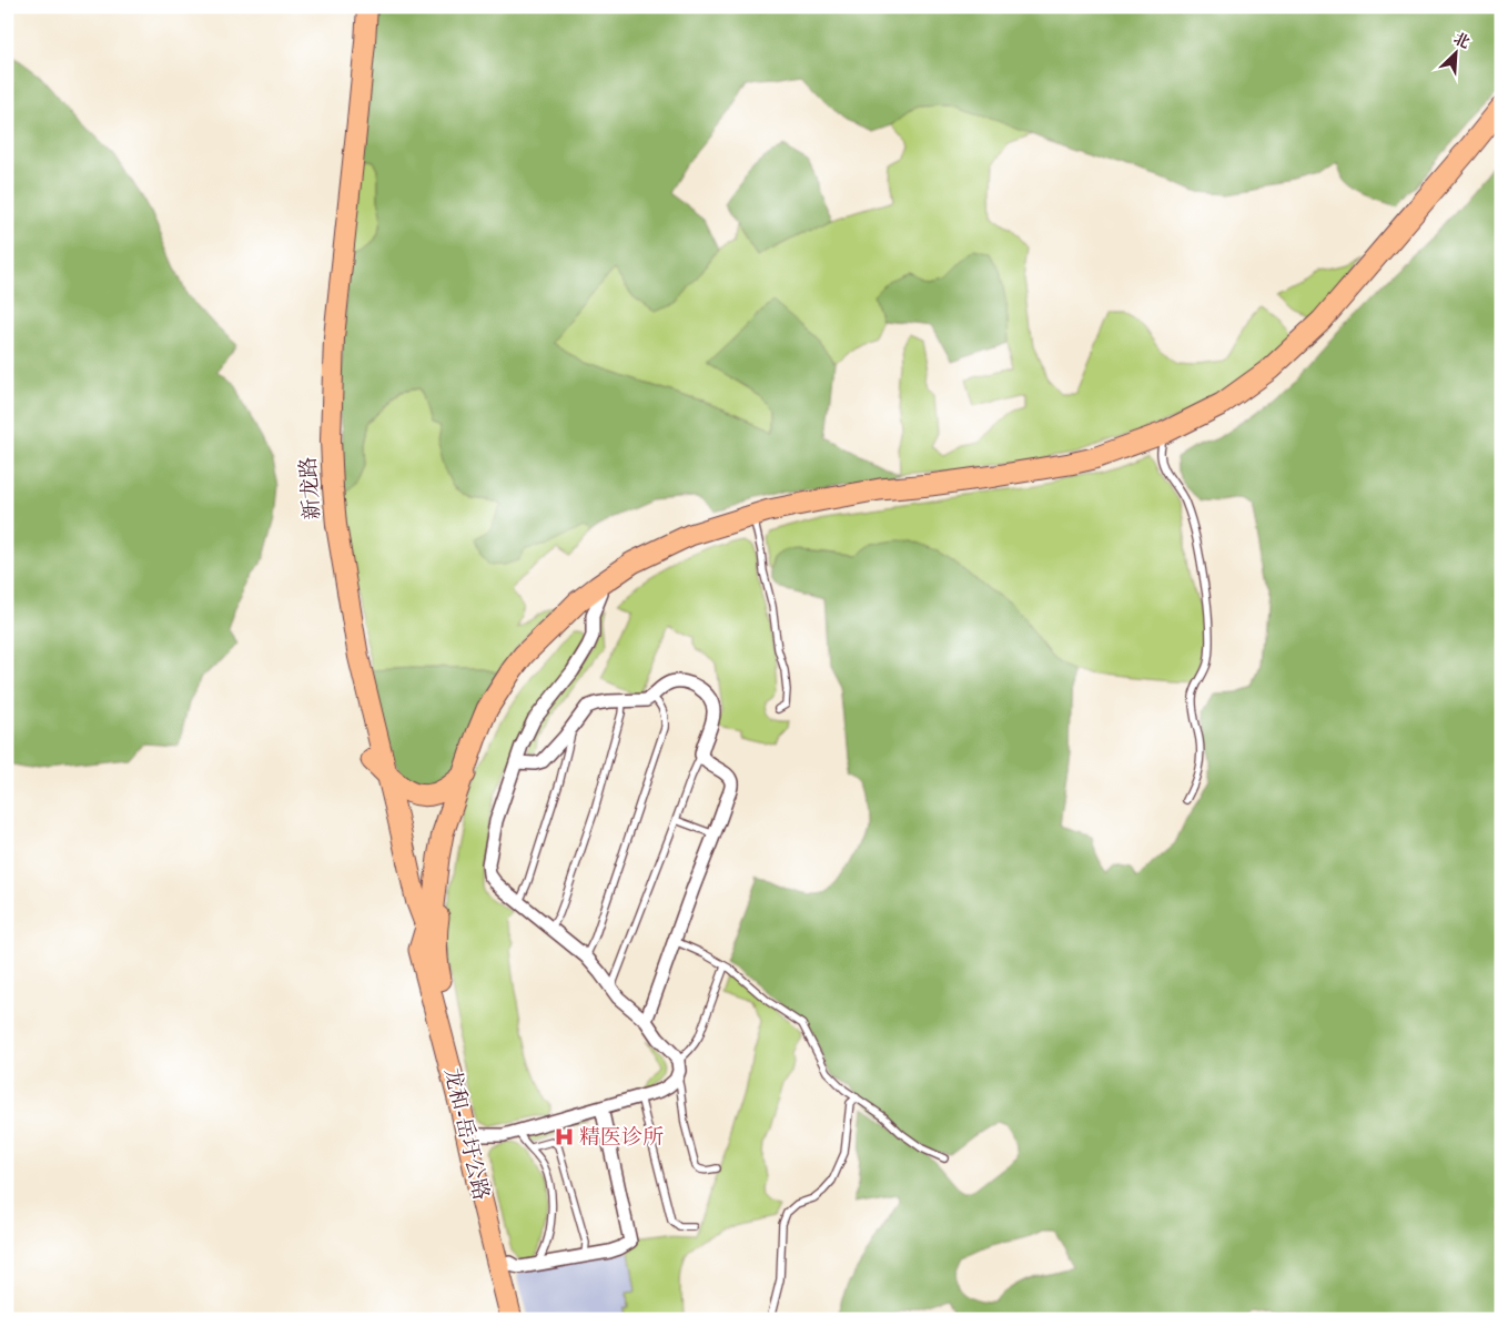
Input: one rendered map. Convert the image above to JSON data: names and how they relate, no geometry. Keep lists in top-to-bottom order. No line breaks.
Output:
{"streets":{"highway":["龙和-岳圩公路"],"main road":["新龙路"]},"crossings":[["新龙路","龙和-岳圩公路"]],"places":{"hospital":["精医诊所"]},"north":"top right"}
